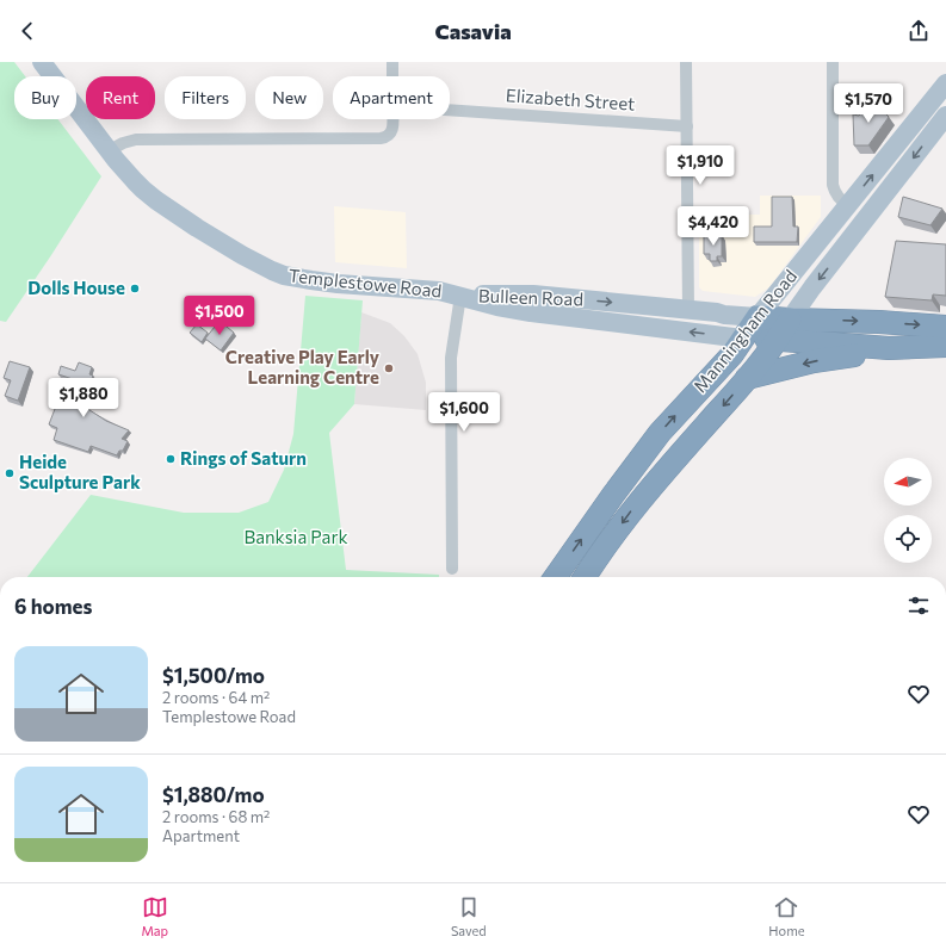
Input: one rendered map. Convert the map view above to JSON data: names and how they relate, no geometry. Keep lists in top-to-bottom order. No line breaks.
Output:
{"streets":{"highway":["Bulleen Road","Manningham Road"],"main road":["Templestowe Road"],"street":["Elizabeth Street"]},"crossings":[["Templestowe Road","Bulleen Road"],["Bulleen Road","Manningham Road"]],"parks":["Banksia Park"],"places":["Dolls House","Creative Play Early Learning Centre","Rings of Saturn","Heide Sculpture Park"],"north":"left","page":{"header":"Casavia","chip":["Buy","Rent","Filters","New","Apartment"],"price":["$1,570","$1,910","$4,420","$1,500","$1,880","$1,600"],"heading":"6 homes","list":[{"name":"$1,500/mo","note":"2 rooms · 64 m² · Templestowe Road"},{"name":"$1,880/mo","note":"2 rooms · 68 m² · Apartment"}],"tabs":["Map","Saved","Home"]}}
